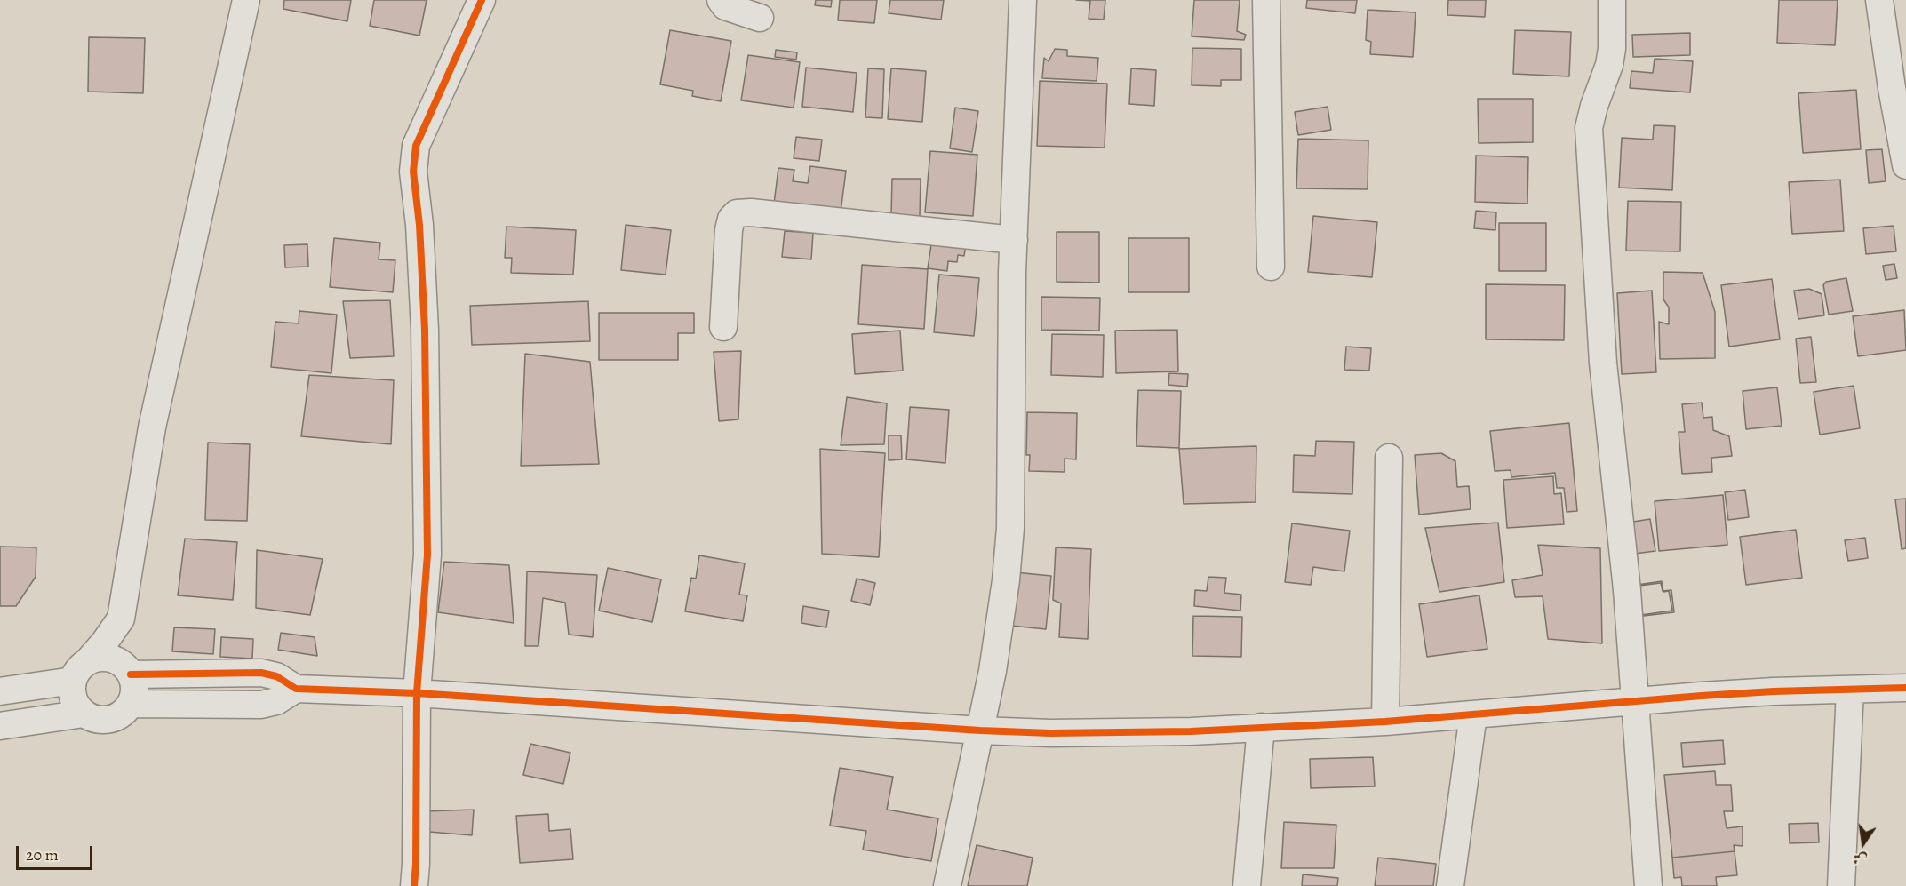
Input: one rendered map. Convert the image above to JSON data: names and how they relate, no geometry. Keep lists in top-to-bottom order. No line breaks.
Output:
{"scale_bar":"20 m","north":"bottom"}
